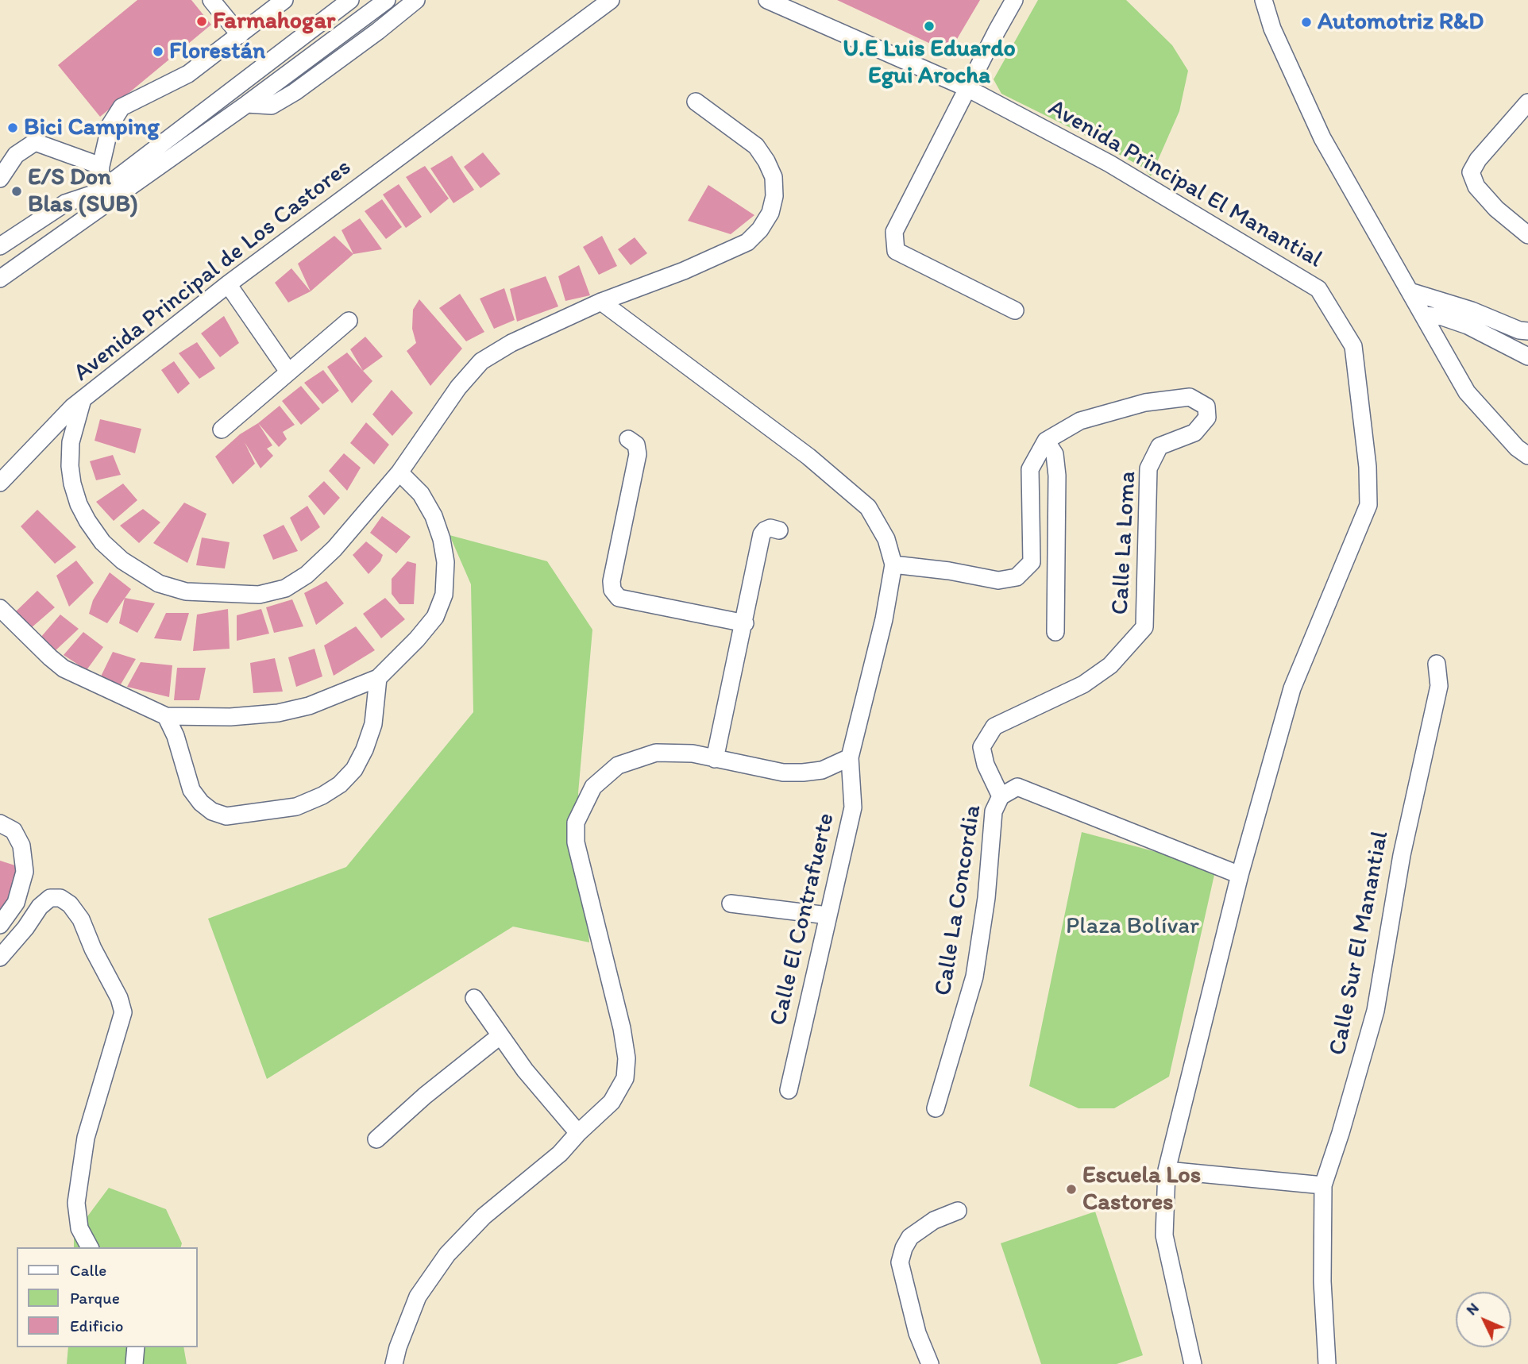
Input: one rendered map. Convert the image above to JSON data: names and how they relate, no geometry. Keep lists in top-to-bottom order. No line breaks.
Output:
{"streets":{"street":["Avenida Principal El Manantial","Avenida Principal de Los Castores","Calle La Loma","Calle La Concordia","Calle El Contrafuerte","Calle Sur El Manantial"]},"crossings":[["Calle La Loma","Calle La Concordia"]],"parks":["Plaza Bolívar"],"places":["Farmahogar","Automotriz R&D","U.E Luis Eduardo Egui Arocha","Florestán","Bici Camping","E/S Don Blas (SUB)","Escuela Los Castores"],"legend":["Calle","Parque","Edificio"],"north":"top left"}
